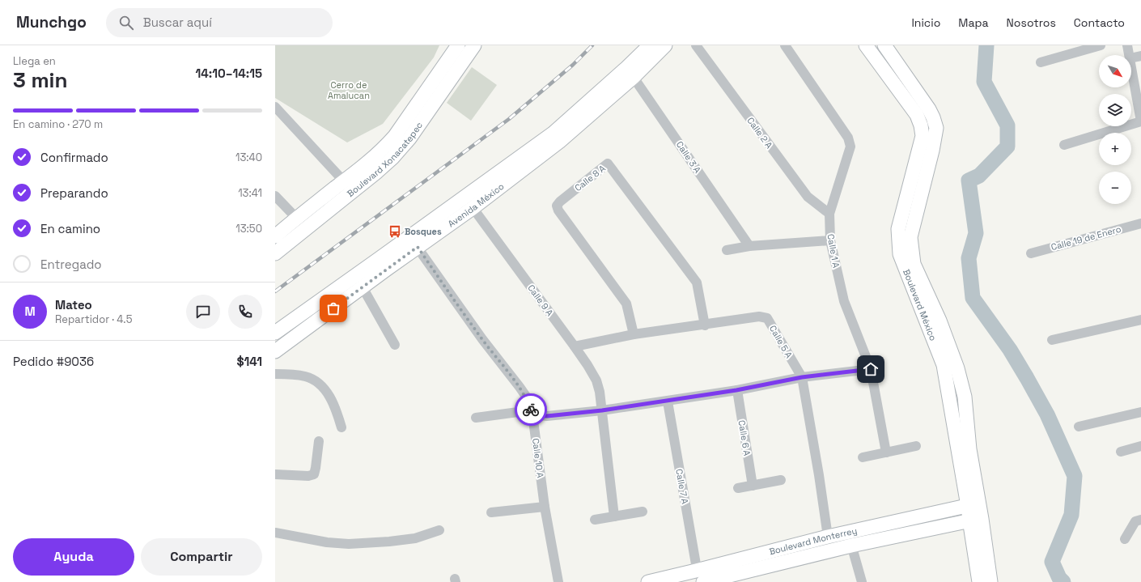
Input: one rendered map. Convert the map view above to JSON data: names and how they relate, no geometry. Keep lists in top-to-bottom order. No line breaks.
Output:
{"streets":{"street":["Calle 2 A","Calle 3 A","Boulevard Xonacatepec","Calle 8 A","Avenida México","Calle 19 de Enero","Calle 1 A","Calle 9 A","Boulevard México","Calle 5 A","Calle 6 A","Calle 10 A","Calle 7 A","Boulevard Monterrey"]},"crossings":[["Calle 2 A","Calle 1 A"],["Calle 3 A","Avenida México"],["Calle 8 A","Calle 5 A"],["Avenida México","Calle 9 A"],["Avenida México","Calle 10 A"],["Calle 9 A","Calle 5 A"],["Boulevard México","Boulevard Monterrey"],["Calle 5 A","Boulevard Monterrey"],["Calle 7 A","Boulevard Monterrey"]],"parks":["Cerro de Amalucan"],"places":{"bus stop":["Bosques"]},"north":"bottom right","page":{"header":"Munchgo","search":"Buscar aquí","nav":["Inicio","Mapa","Nosotros","Contacto"],"heading":["3 min","Llega en","14:10–14:15"],"panel":["Mateo","Repartidor · 4.5","Pedido #9036","$141"],"map_buttons":["+","−"],"bar":"En camino · 270 m","list":[["Confirmado","13:40"],["Preparando","13:41"],["En camino","13:50"],"Entregado"],"round":"M","buttons":["Ayuda","Compartir"]}}
